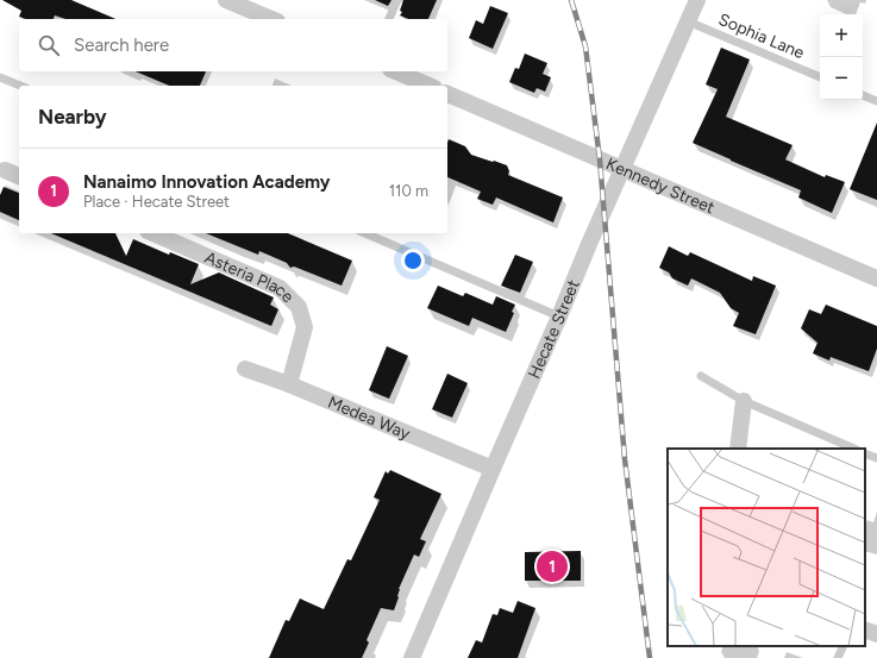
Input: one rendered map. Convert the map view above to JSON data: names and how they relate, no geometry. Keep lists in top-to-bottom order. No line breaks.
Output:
{"streets":{"street":["Kennedy Street","Asteria Place","Hecate Street","Medea Way"],"lane":["Sophia Lane"]},"crossings":[["Sophia Lane","Hecate Street"],["Kennedy Street","Hecate Street"],["Asteria Place","Medea Way"],["Hecate Street","Medea Way"]],"page":{"map_buttons":["+","−"],"search":"Search here","heading":"Nearby","list":[{"mark":"1","name":"Nanaimo Innovation Academy","note":"Place · Hecate Street","value":"110 m"}],"pins":"1"}}
